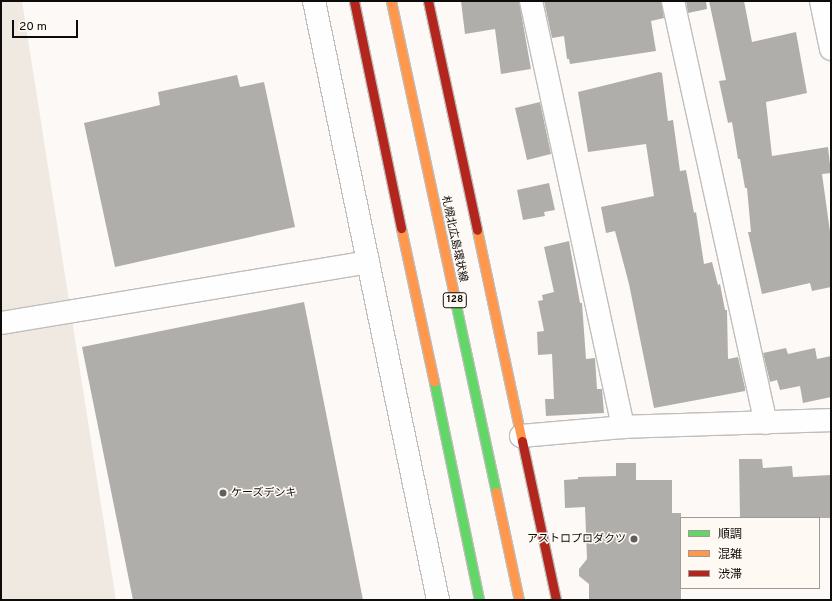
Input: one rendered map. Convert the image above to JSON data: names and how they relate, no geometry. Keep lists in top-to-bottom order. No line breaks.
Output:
{"streets":{"main road":["札幌北広島環状線","128"]},"places":["ケーズデンキ","アストロプロダクツ"],"legend":["順調","混雑","渋滞"],"scale_bar":"20 m"}
